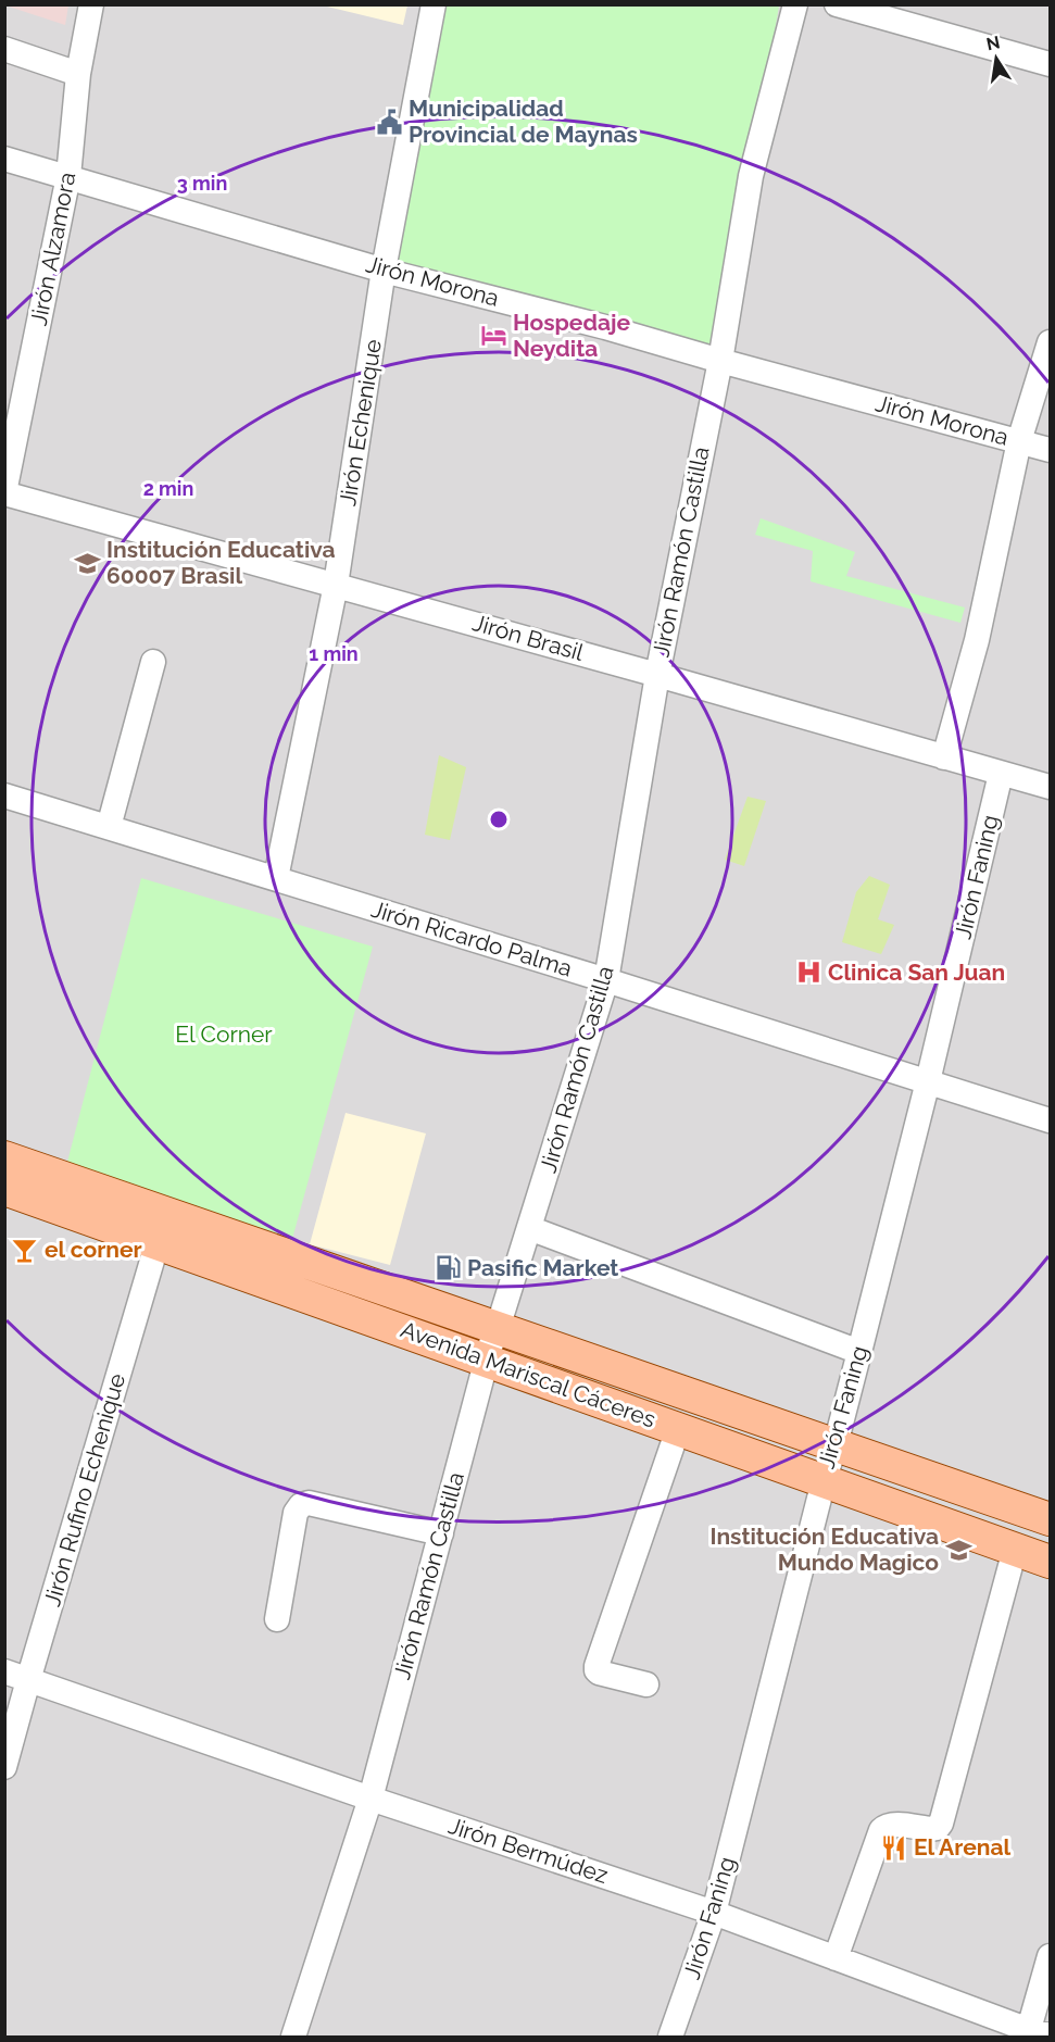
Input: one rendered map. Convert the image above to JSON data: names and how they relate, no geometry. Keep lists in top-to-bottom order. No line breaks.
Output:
{"streets":{"main road":["Avenida Mariscal Cáceres"],"street":["Jirón Alzamora","Jirón Morona","Jirón Echenique","Jirón Ramón Castilla","Jirón Brasil","Jirón Faning","Jirón Ricardo Palma","Jirón Rufino Echenique","Jirón Bermúdez"]},"crossings":[["Jirón Alzamora","Jirón Morona"],["Jirón Alzamora","Jirón Brasil"],["Jirón Morona","Jirón Echenique"],["Jirón Morona","Jirón Ramón Castilla"],["Jirón Echenique","Jirón Brasil"],["Jirón Echenique","Jirón Ricardo Palma"],["Jirón Ramón Castilla","Jirón Brasil"],["Jirón Ramón Castilla","Jirón Ricardo Palma"],["Jirón Ramón Castilla","Avenida Mariscal Cáceres"],["Jirón Ramón Castilla","Jirón Bermúdez"],["Jirón Brasil","Jirón Faning"],["Jirón Faning","Jirón Ricardo Palma"],["Jirón Faning","Avenida Mariscal Cáceres"],["Jirón Faning","Jirón Bermúdez"],["Avenida Mariscal Cáceres","Jirón Rufino Echenique"],["Jirón Rufino Echenique","Jirón Bermúdez"]],"parks":["El Corner"],"places":{"public building":["Municipalidad Provincial de Maynas"],"hotel":["Hospedaje Neydita"],"school or university":["Institución Educativa 60007 Brasil","Institución Educativa Mundo Magico"],"hospital":["Clinica San Juan"],"bar":["el corner"],"fuel station":["Pasific Market"],"restaurant":["El Arenal"]},"north":"top","rings":["3 min","2 min","1 min"]}
